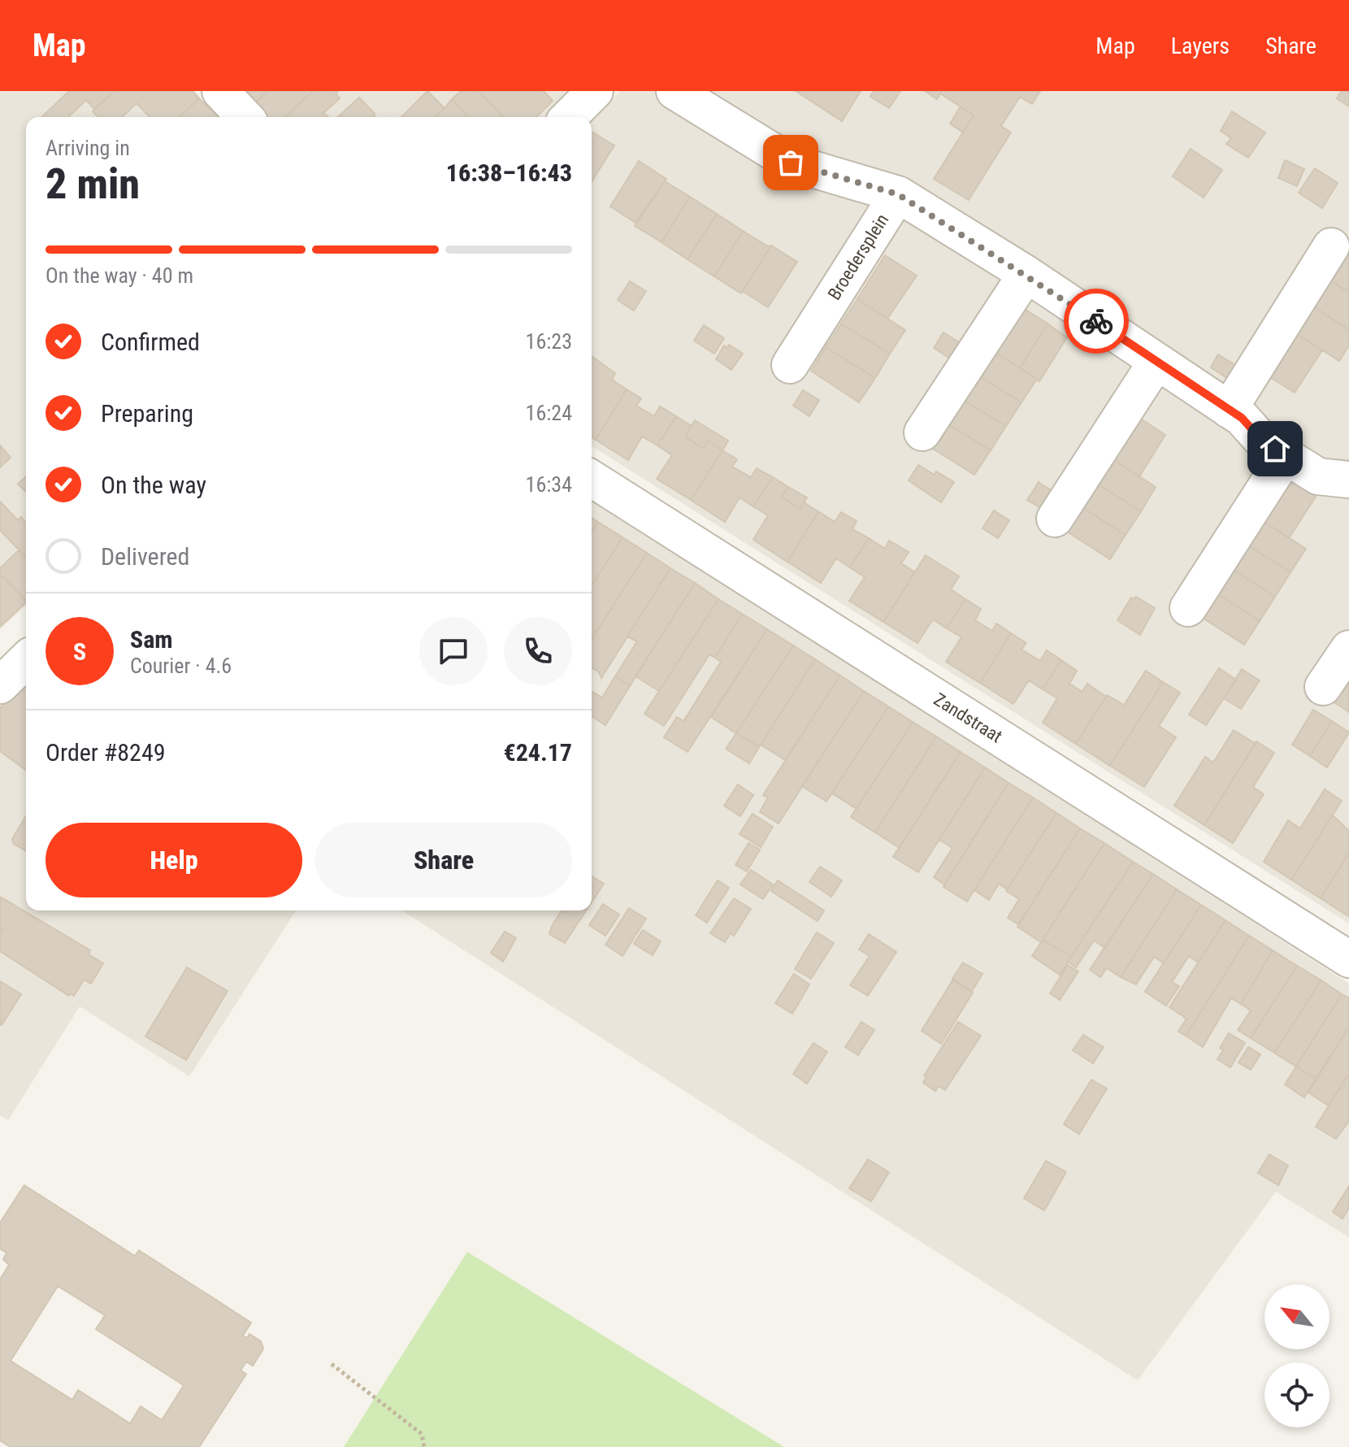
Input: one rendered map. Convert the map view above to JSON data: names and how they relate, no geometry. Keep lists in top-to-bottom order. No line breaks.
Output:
{"streets":{"street":["Broedersplein","Zandstraat"]},"north":"top left","page":{"header":"Map","nav":["Map","Layers","Share"],"heading":["2 min","Arriving in","16:38–16:43"],"panel":["Sam","Courier · 4.6","Order #8249","€24.17"],"bar":"On the way · 40 m","list":[["Confirmed","16:23"],["Preparing","16:24"],["On the way","16:34"],"Delivered"],"round":"S","buttons":["Help","Share"]}}
